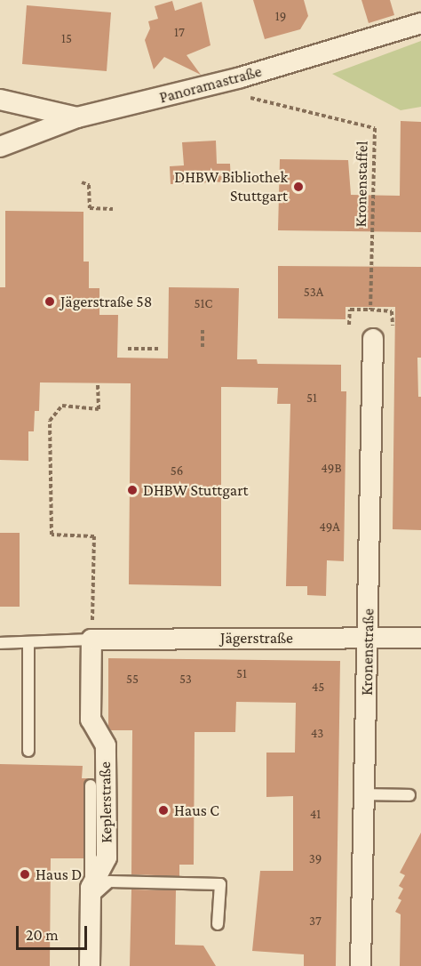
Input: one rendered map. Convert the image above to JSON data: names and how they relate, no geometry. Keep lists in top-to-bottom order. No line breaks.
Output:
{"streets":{"street":["Panoramastraße","Jägerstraße","Kronenstraße","Keplerstraße"],"path":["Kronenstaffel"]},"crossings":[["Jägerstraße","Kronenstraße"],["Jägerstraße","Keplerstraße"]],"places":["DHBW Bibliothek Stuttgart","Jägerstraße 58","DHBW Stuttgart","Haus C","Haus D"],"house_numbers":["19","17","15","53A","51C","51","49B","56","49A","51","55","53","45","43","41","39","37"],"scale_bar":"20 m"}
